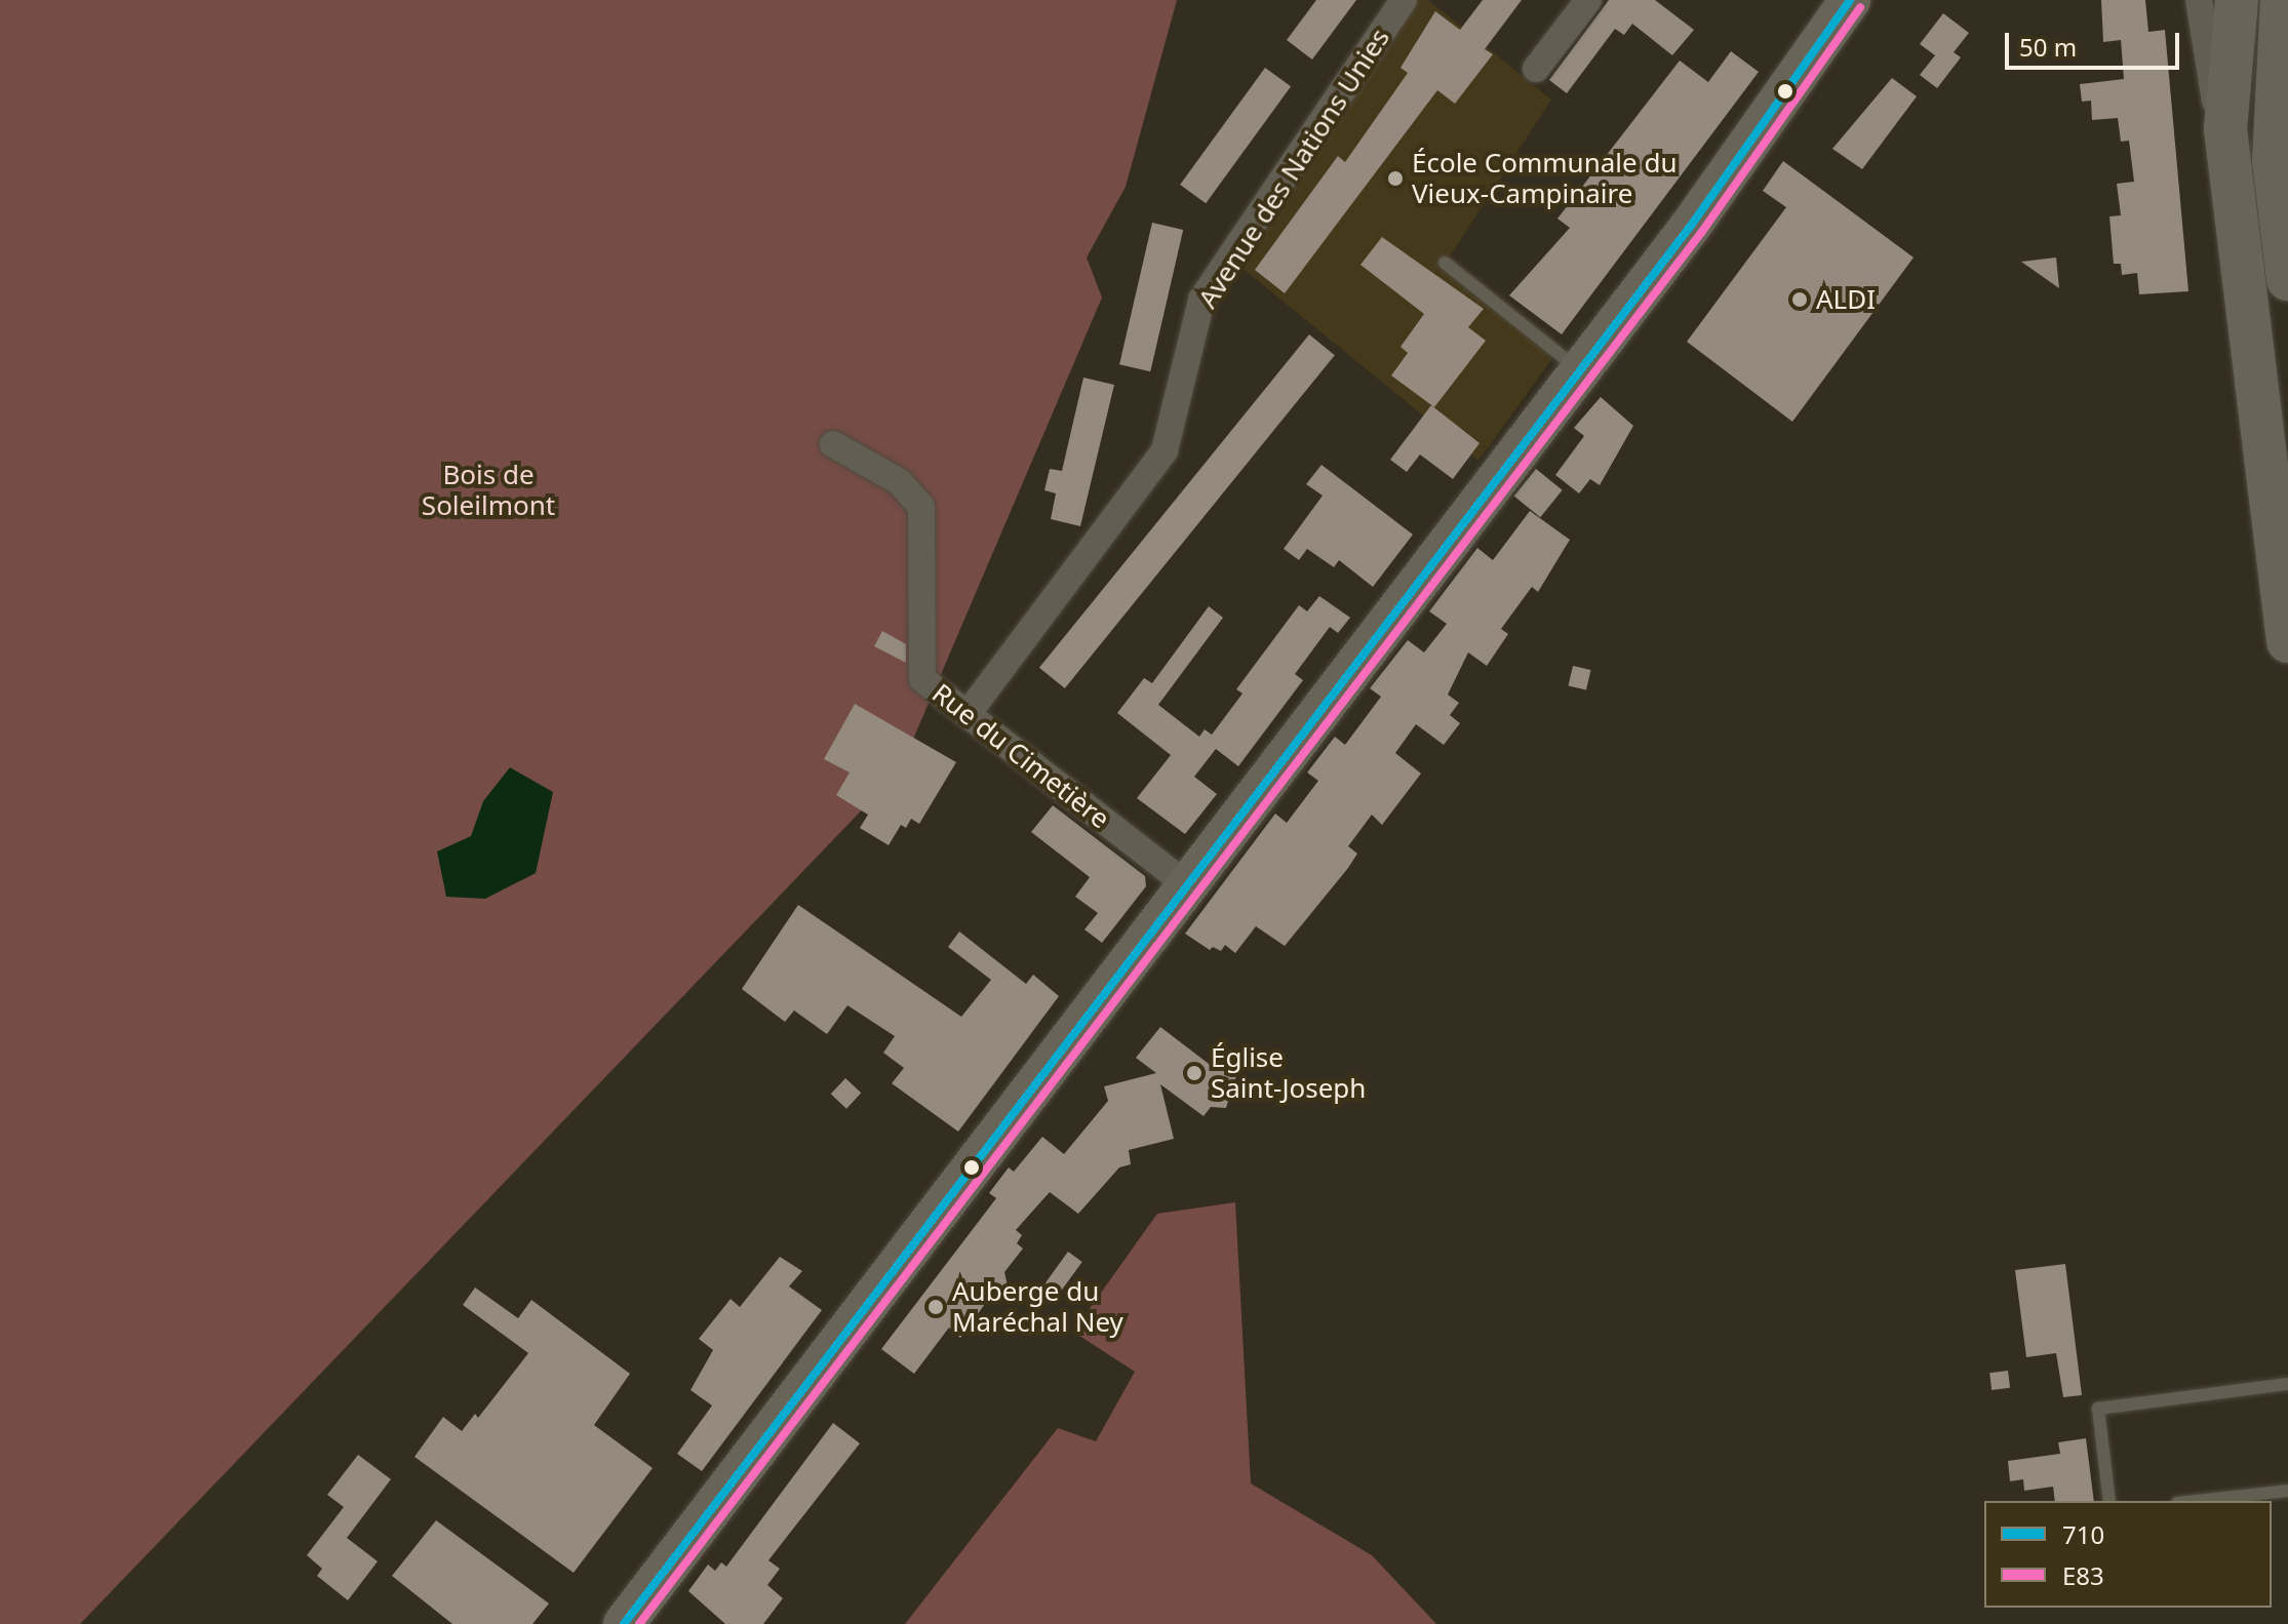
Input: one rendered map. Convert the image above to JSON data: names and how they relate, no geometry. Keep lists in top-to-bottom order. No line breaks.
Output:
{"streets":{"street":["Avenue des Nations Unies","Rue du Cimetière"]},"crossings":[["Avenue des Nations Unies","Rue du Cimetière"]],"parks":["Bois de Soleilmont"],"places":["École Communale du Vieux-Campinaire","ALDI","Église Saint-Joseph","Auberge du Maréchal Ney"],"lines":["transit line 710","transit line E83"],"legend":["710","E83"],"scale_bar":"50 m"}
